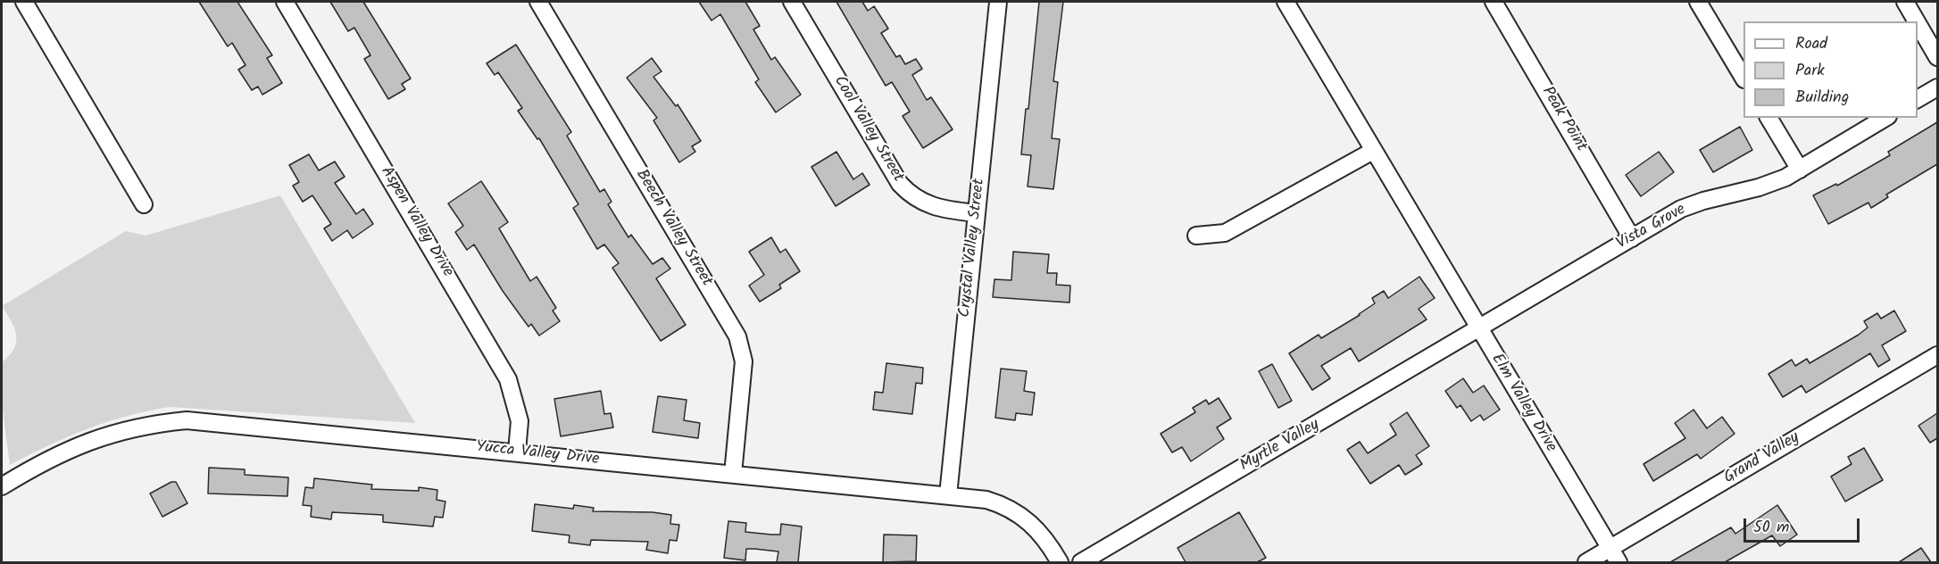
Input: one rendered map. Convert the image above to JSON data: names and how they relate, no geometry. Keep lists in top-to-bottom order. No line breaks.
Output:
{"streets":{"street":["Peak Point","Cool Valley Street","Aspen Valley Drive","Vista Grove","Beech Valley Street","Crystal Valley Street","Elm Valley Drive","Myrtle Valley","Yucca Valley Drive","Grand Valley"]},"crossings":[["Peak Point","Vista Grove"],["Cool Valley Street","Crystal Valley Street"],["Aspen Valley Drive","Yucca Valley Drive"],["Vista Grove","Elm Valley Drive"],["Vista Grove","Myrtle Valley"],["Beech Valley Street","Yucca Valley Drive"],["Crystal Valley Street","Yucca Valley Drive"],["Elm Valley Drive","Myrtle Valley"],["Elm Valley Drive","Grand Valley"]],"legend":["Road","Park","Building"],"scale_bar":"50 m"}
